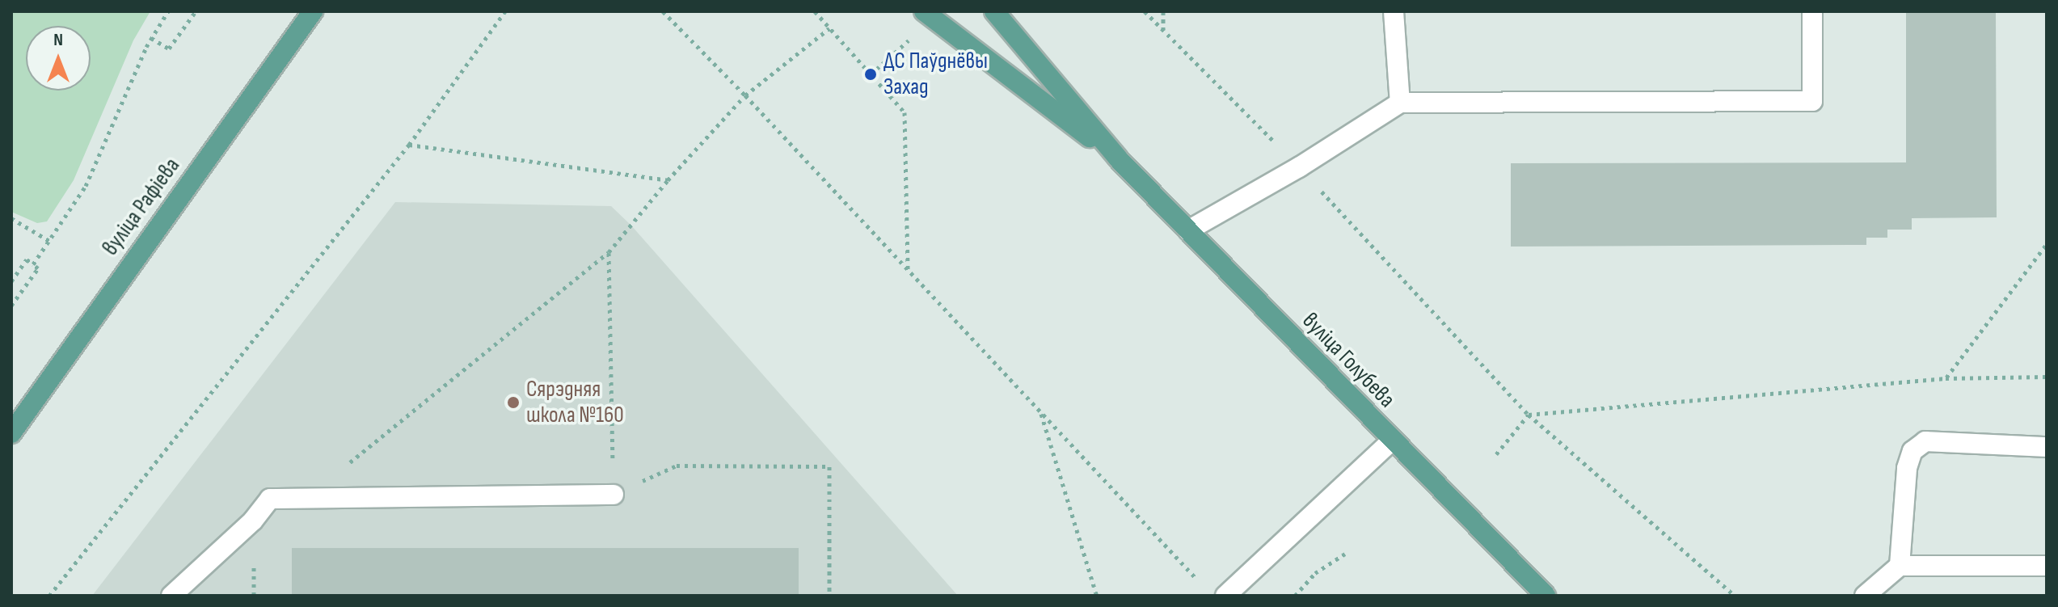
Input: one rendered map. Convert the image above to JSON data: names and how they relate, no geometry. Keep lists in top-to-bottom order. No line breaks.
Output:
{"streets":{"main road":["вуліца Рафіева","вуліца Голубева"]},"places":["ДС Паўднёвы Захад","Сярэдняя школа №160"],"north":"top"}
